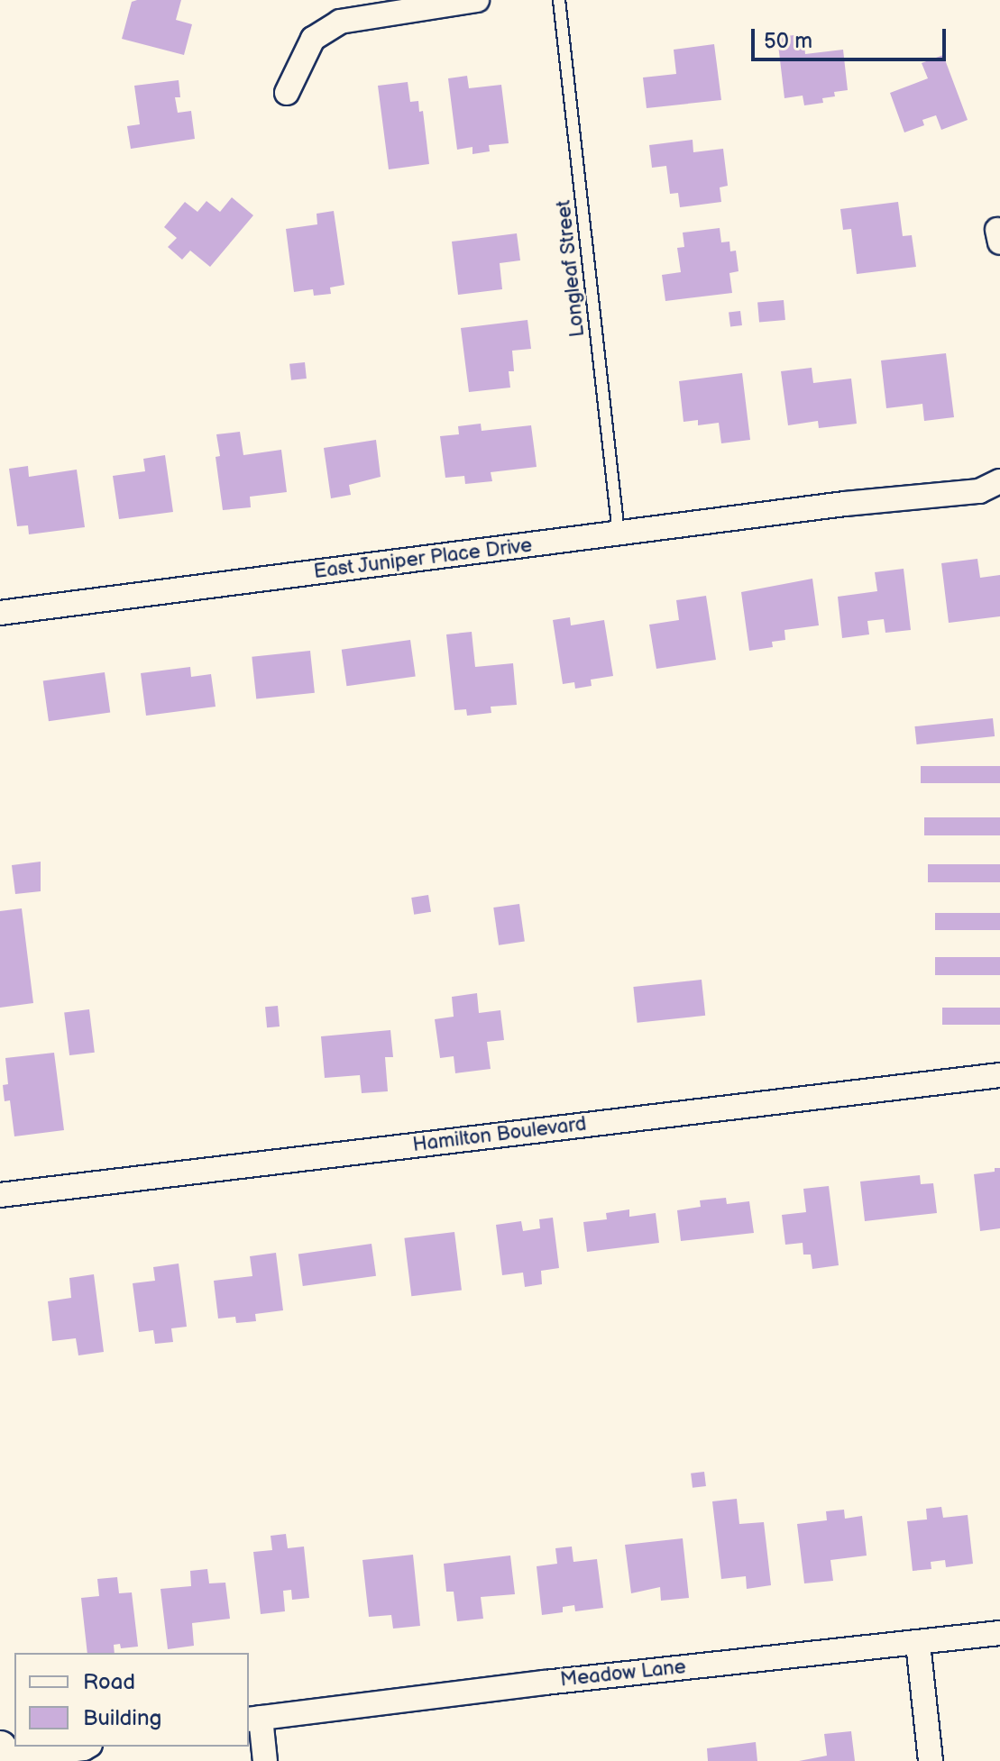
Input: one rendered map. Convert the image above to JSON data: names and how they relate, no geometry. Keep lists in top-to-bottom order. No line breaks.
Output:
{"streets":{"street":["East Juniper Place Drive","Hamilton Boulevard","Meadow Lane"],"lane":["Longleaf Street"]},"crossings":[["Longleaf Street","East Juniper Place Drive"]],"legend":["Road","Building"],"scale_bar":"50 m"}
